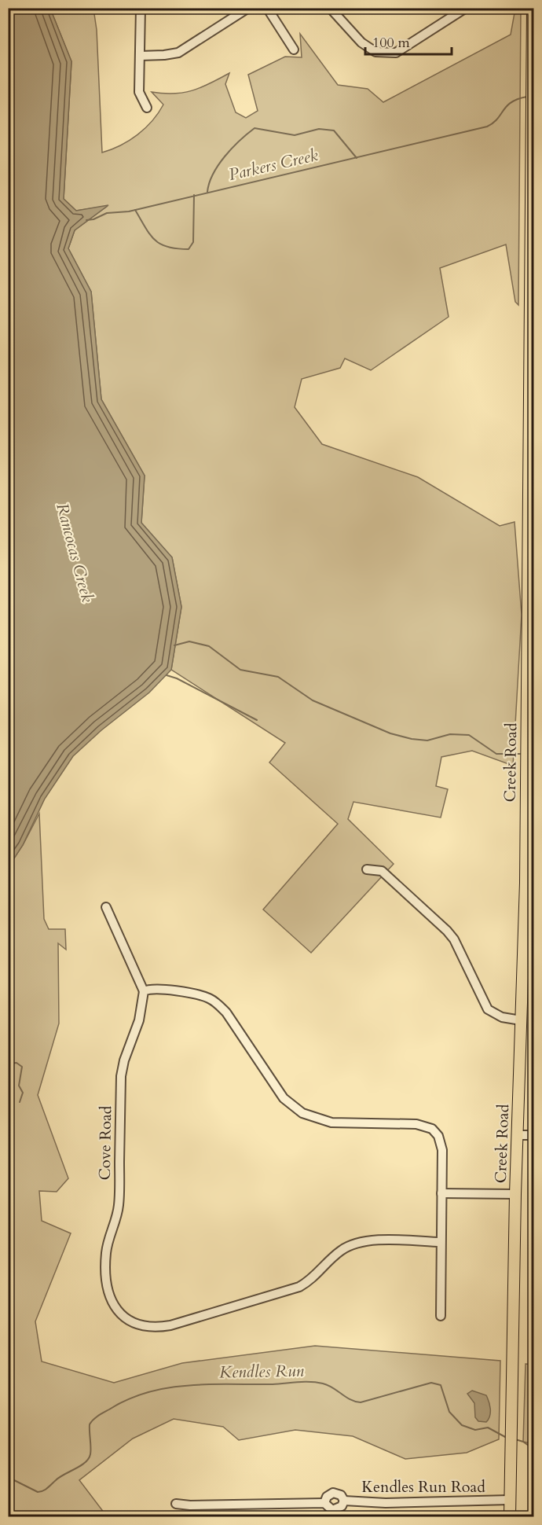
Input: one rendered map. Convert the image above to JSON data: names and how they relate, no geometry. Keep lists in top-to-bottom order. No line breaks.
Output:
{"streets":{"main road":["Creek Road"],"street":["Cove Road","Kendles Run Road"]},"crossings":[["Creek Road","Kendles Run Road"]],"water":["Parkers Creek","Rancocas Creek","Kendles Run"],"scale_bar":"100 m"}
